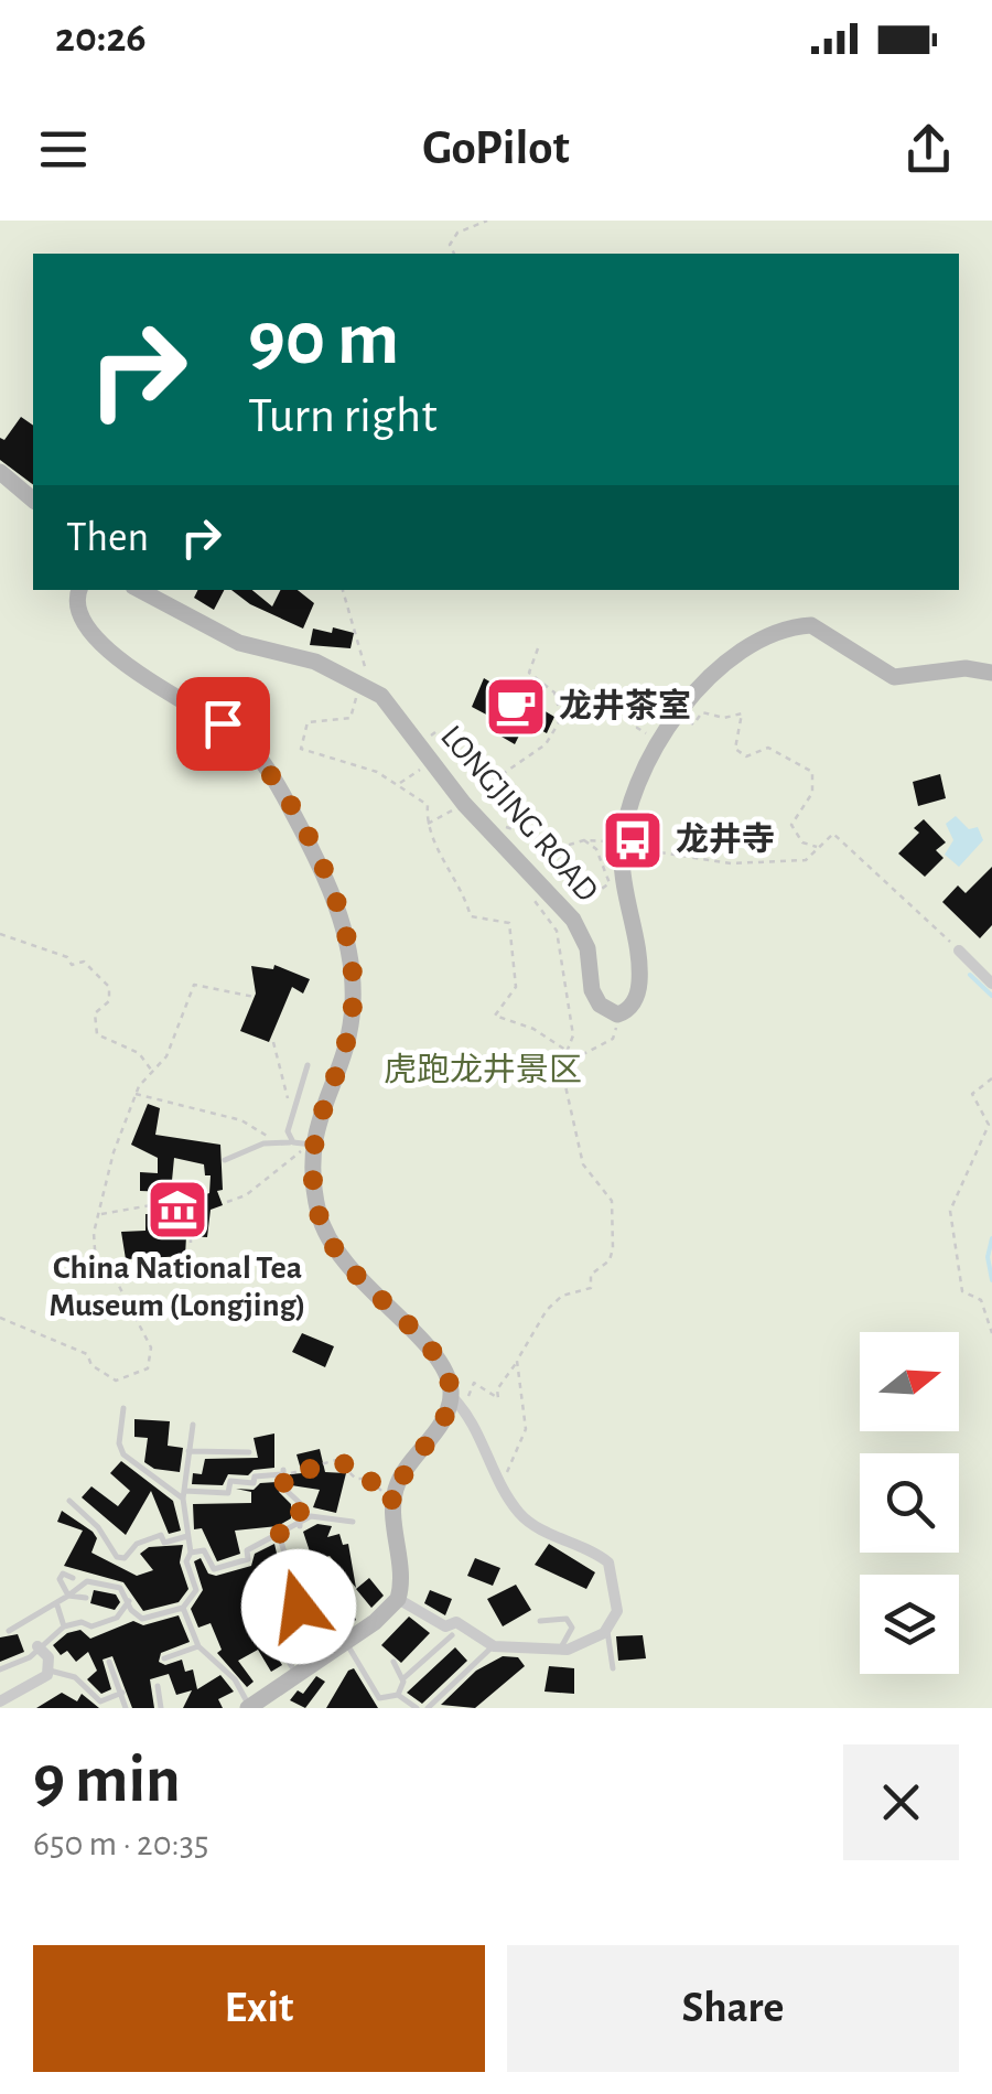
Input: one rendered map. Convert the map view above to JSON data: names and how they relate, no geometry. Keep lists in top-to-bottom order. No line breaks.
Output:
{"streets":{"street":["LONGJING ROAD"]},"parks":["虎跑龙井景区"],"places":{"cafe":["龙井茶室"],"bus stop":["龙井寺"],"museum":["China National Tea Museum (Longjing)"]},"north":"right","page":{"status":"20:26","header":"GoPilot","turn":["90 m","Turn right"],"then":"Then","heading":["9 min","650 m · 20:35"],"buttons":["Exit","Share"]}}
